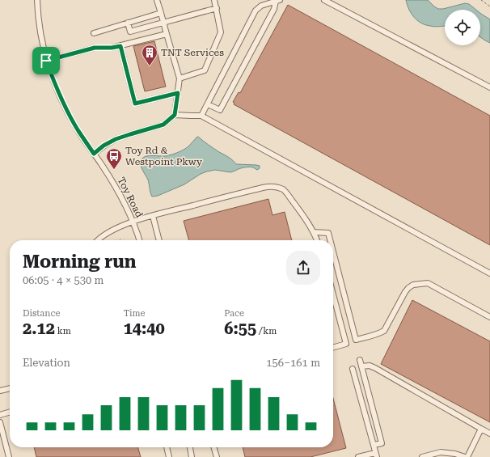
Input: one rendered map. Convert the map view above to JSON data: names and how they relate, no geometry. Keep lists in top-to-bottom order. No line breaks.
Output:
{"streets":{"street":["Toy Road"]},"places":{"building":["TNT Services"],"bus stop":["Toy Rd & Westpoint Pkwy"]},"page":{"heading":["Morning run","06:05 · 4 × 530 m"],"stats":[["Distance","2.12 km"],["Time","14:40"],["Pace","6:55 /km"]],"chart":["Elevation","156–161 m"]}}
